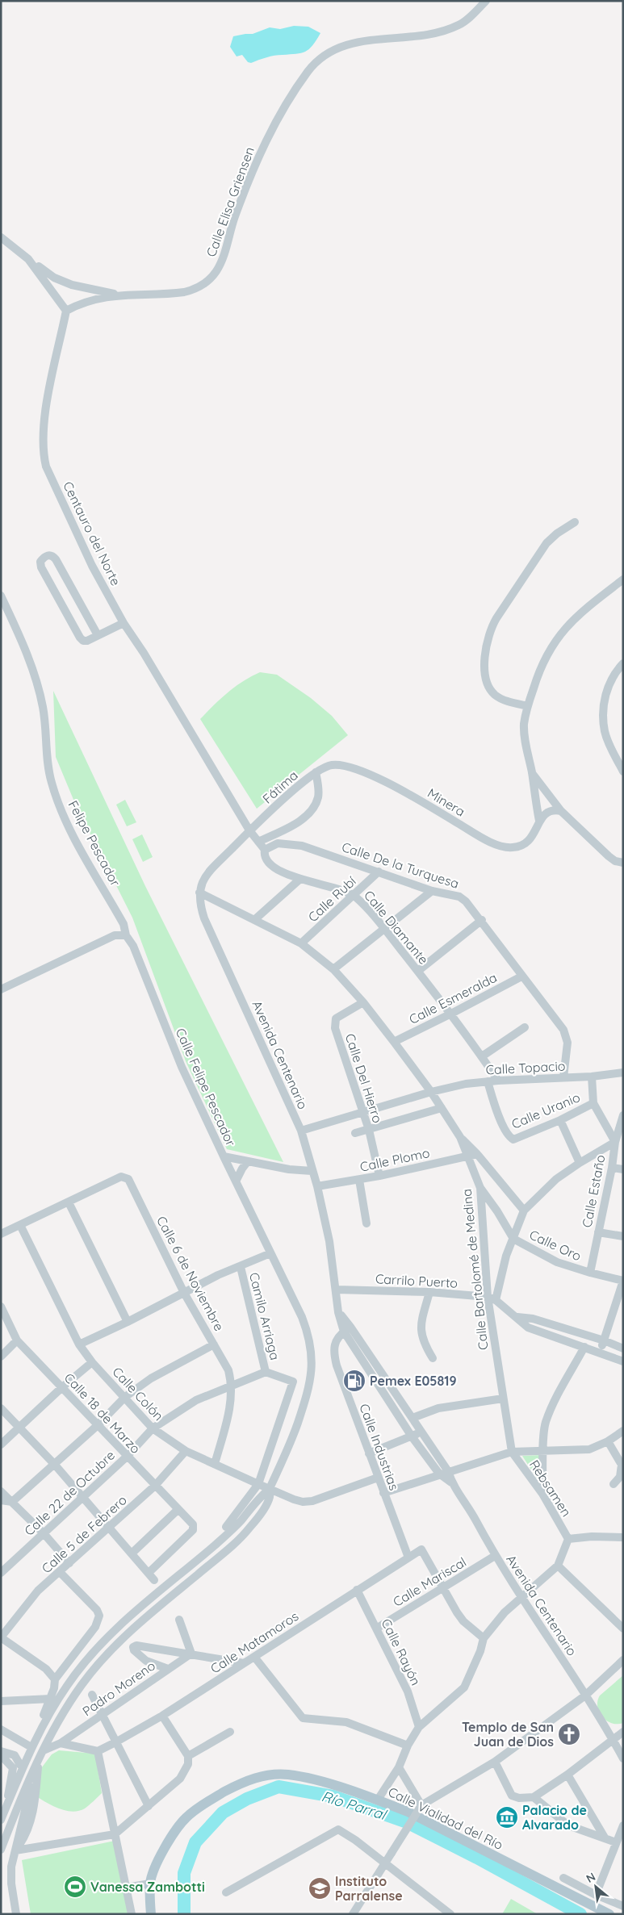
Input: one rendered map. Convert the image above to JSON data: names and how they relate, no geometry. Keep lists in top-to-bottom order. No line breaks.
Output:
{"streets":{"main road":["Calle Vialidad del Río"],"street":["Calle Elisa Griensen","Centauro del Norte","Fátima","Minera","Felipe Pescador","Calle De la Turquesa","Calle Rubí","Calle Diamante","Calle Esmeralda","Avenida Centenario","Calle Topacio","Calle Del Hierro","Calle Felipe Pescador","Calle Uranio","Calle Plomo","Calle Estaño","Calle Oro","Calle Bartolomé de Medina","Calle 6 de Noviembre","Carrilo Puerto","Camilo Arriaga","Calle Colón","Calle 18 de Marzo","Calle Industrias","Rebsamen","Calle 22 de Octubre","Calle 5 de Febrero","Calle Mariscal","Calle Matamoros","Calle Rayón","Padro Moreno"]},"crossings":[["Calle Elisa Griensen","Centauro del Norte"],["Centauro del Norte","Fátima"],["Centauro del Norte","Calle Diamante"],["Centauro del Norte","Avenida Centenario"],["Fátima","Minera"],["Fátima","Calle Diamante"],["Fátima","Avenida Centenario"],["Felipe Pescador","Calle Felipe Pescador"],["Calle De la Turquesa","Calle Rubí"],["Calle De la Turquesa","Calle Diamante"],["Calle De la Turquesa","Calle Esmeralda"],["Calle De la Turquesa","Calle Topacio"],["Calle Rubí","Calle Diamante"],["Calle Rubí","Calle Bartolomé de Medina"],["Calle Diamante","Calle Esmeralda"],["Calle Diamante","Avenida Centenario"],["Calle Diamante","Calle Topacio"],["Calle Esmeralda","Calle Bartolomé de Medina"],["Avenida Centenario","Calle Topacio"],["Avenida Centenario","Calle Felipe Pescador"],["Avenida Centenario","Calle Plomo"],["Avenida Centenario","Calle Bartolomé de Medina"],["Avenida Centenario","Carrilo Puerto"],["Avenida Centenario","Calle Industrias"],["Avenida Centenario","Calle Mariscal"],["Calle Topacio","Calle Del Hierro"],["Calle Topacio","Calle Uranio"],["Calle Topacio","Calle Bartolomé de Medina"],["Calle Del Hierro","Calle Plomo"],["Calle Del Hierro","Calle Bartolomé de Medina"],["Calle Plomo","Calle Bartolomé de Medina"],["Calle Estaño","Calle Oro"],["Calle Oro","Calle Bartolomé de Medina"],["Calle Bartolomé de Medina","Carrilo Puerto"],["Calle Bartolomé de Medina","Rebsamen"],["Calle 6 de Noviembre","Calle 22 de Octubre"],["Camilo Arriaga","Calle 22 de Octubre"],["Calle Colón","Calle Industrias"],["Calle Colón","Calle 22 de Octubre"],["Calle Colón","Calle 5 de Febrero"],["Calle 18 de Marzo","Calle 22 de Octubre"],["Calle 18 de Marzo","Calle 5 de Febrero"],["Calle Industrias","Calle Matamoros"],["Calle Mariscal","Calle Matamoros"],["Calle Mariscal","Calle Rayón"],["Calle Matamoros","Calle Rayón"]],"water":["Río Parral"],"places":{"fuel station":["Pemex E05819"],"church":["Templo de San Juan de Dios"],"museum":["Palacio de Alvarado"],"sports":["Vanessa Zambotti"],"school or university":["Instituto Parralense"]},"north":"top left"}
